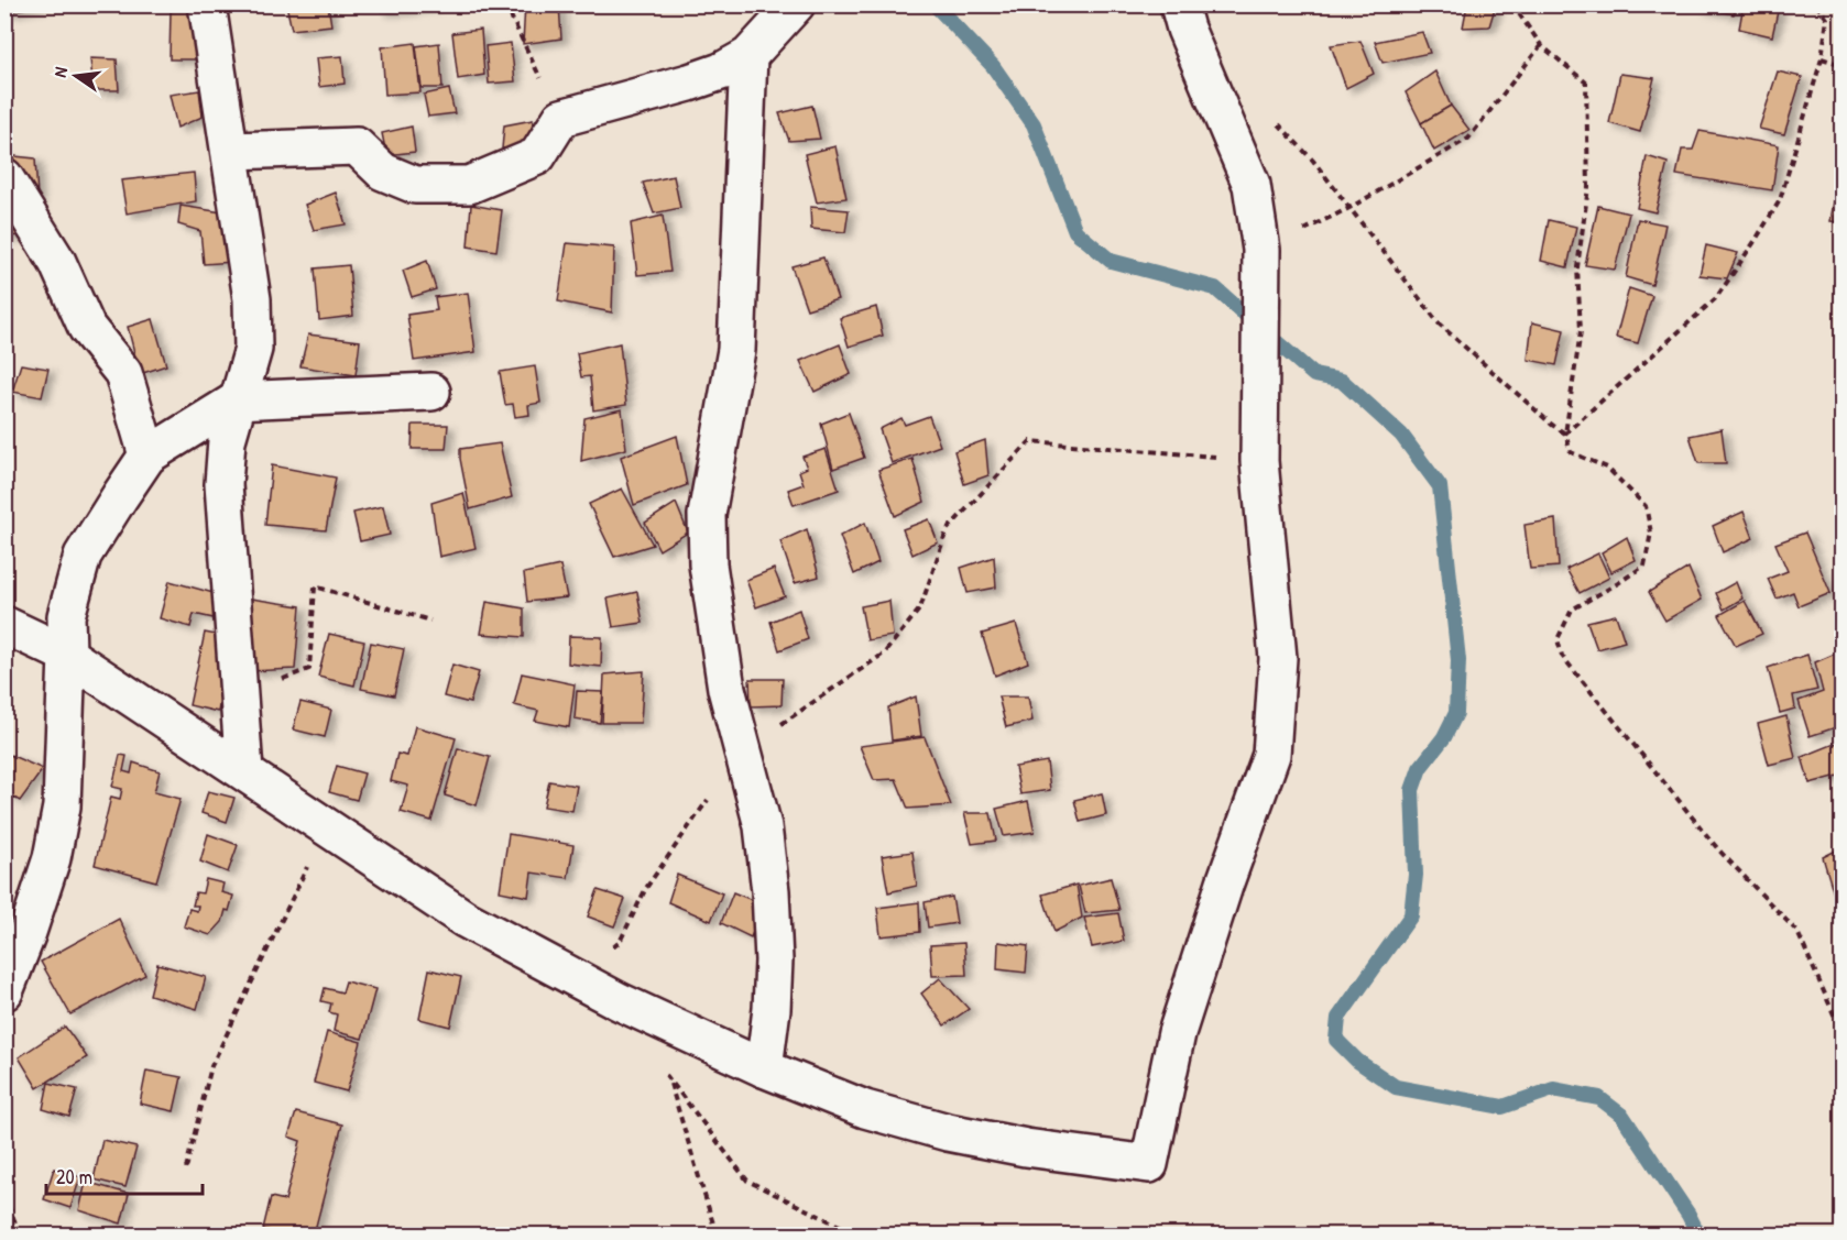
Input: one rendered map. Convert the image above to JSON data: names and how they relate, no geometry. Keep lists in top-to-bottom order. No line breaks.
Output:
{"scale_bar":"20 m","north":"left"}
